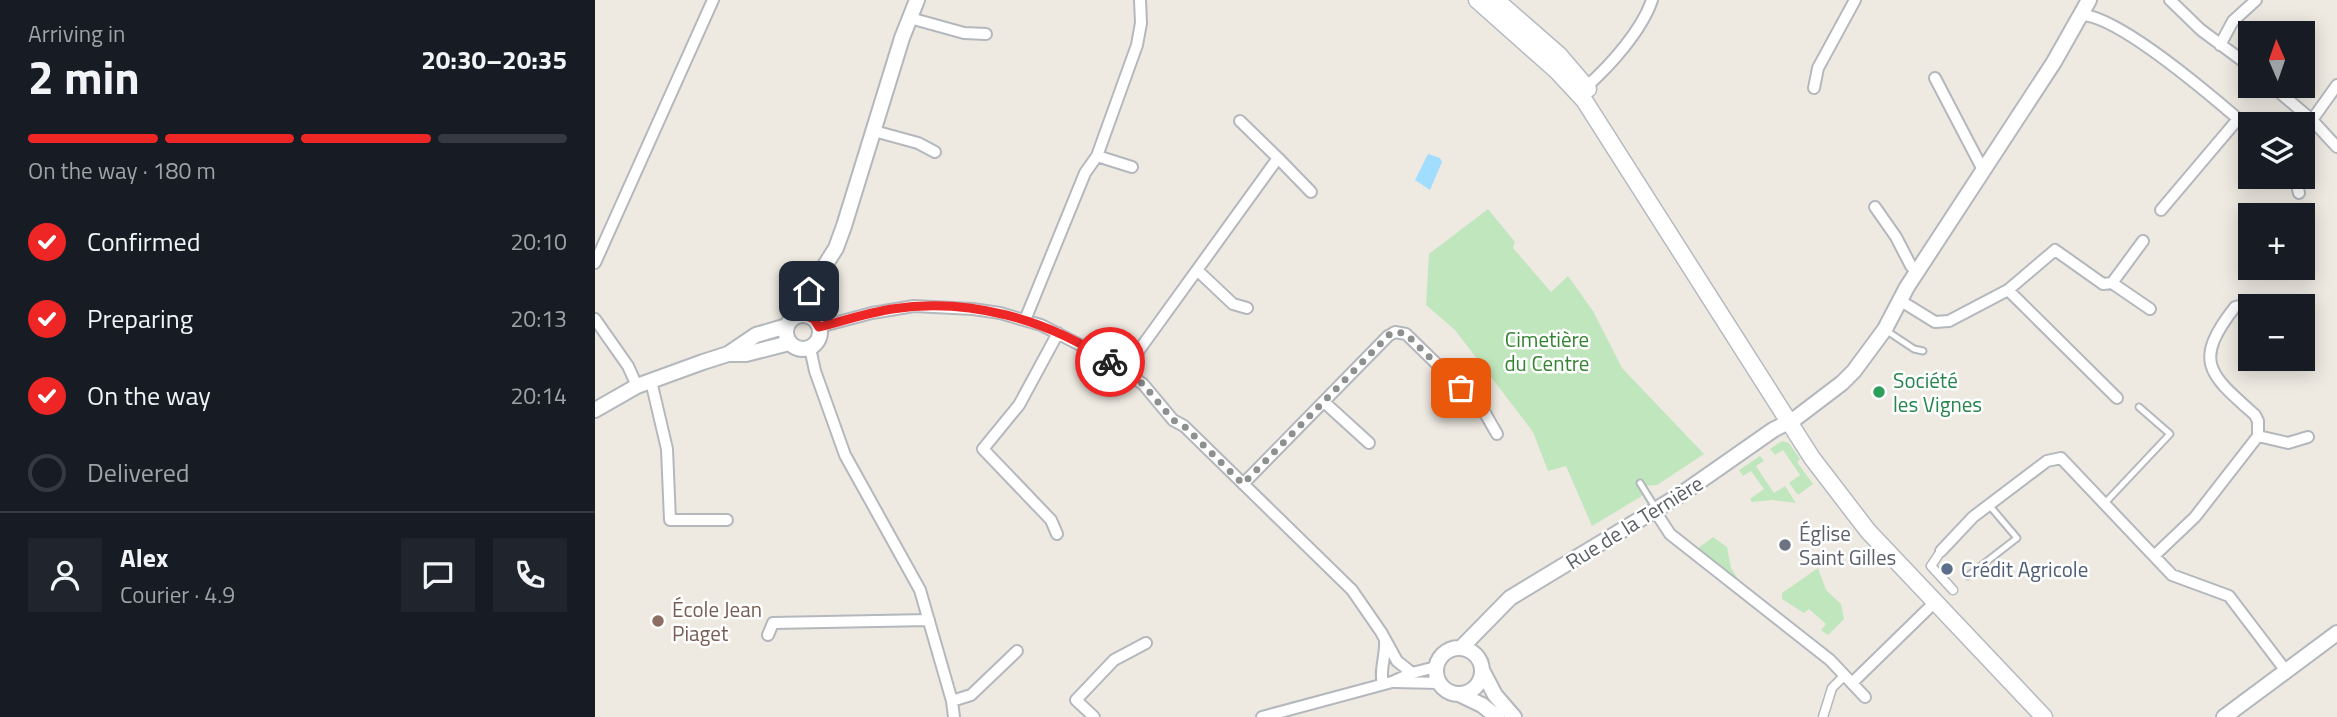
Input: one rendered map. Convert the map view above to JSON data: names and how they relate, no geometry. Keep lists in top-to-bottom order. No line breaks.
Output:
{"streets":{"street":["Rue de la Ternière"]},"parks":["Cimetière du Centre"],"places":["Société les Vignes","Église Saint Gilles","Crédit Agricole","École Jean Piaget"],"north":"top","page":{"heading":["2 min","Arriving in","20:30–20:35"],"panel":["Alex","Courier · 4.9"],"map_buttons":["+","−"],"bar":"On the way · 180 m","list":[["Confirmed","20:10"],["Preparing","20:13"],["On the way","20:14"],"Delivered"]}}
